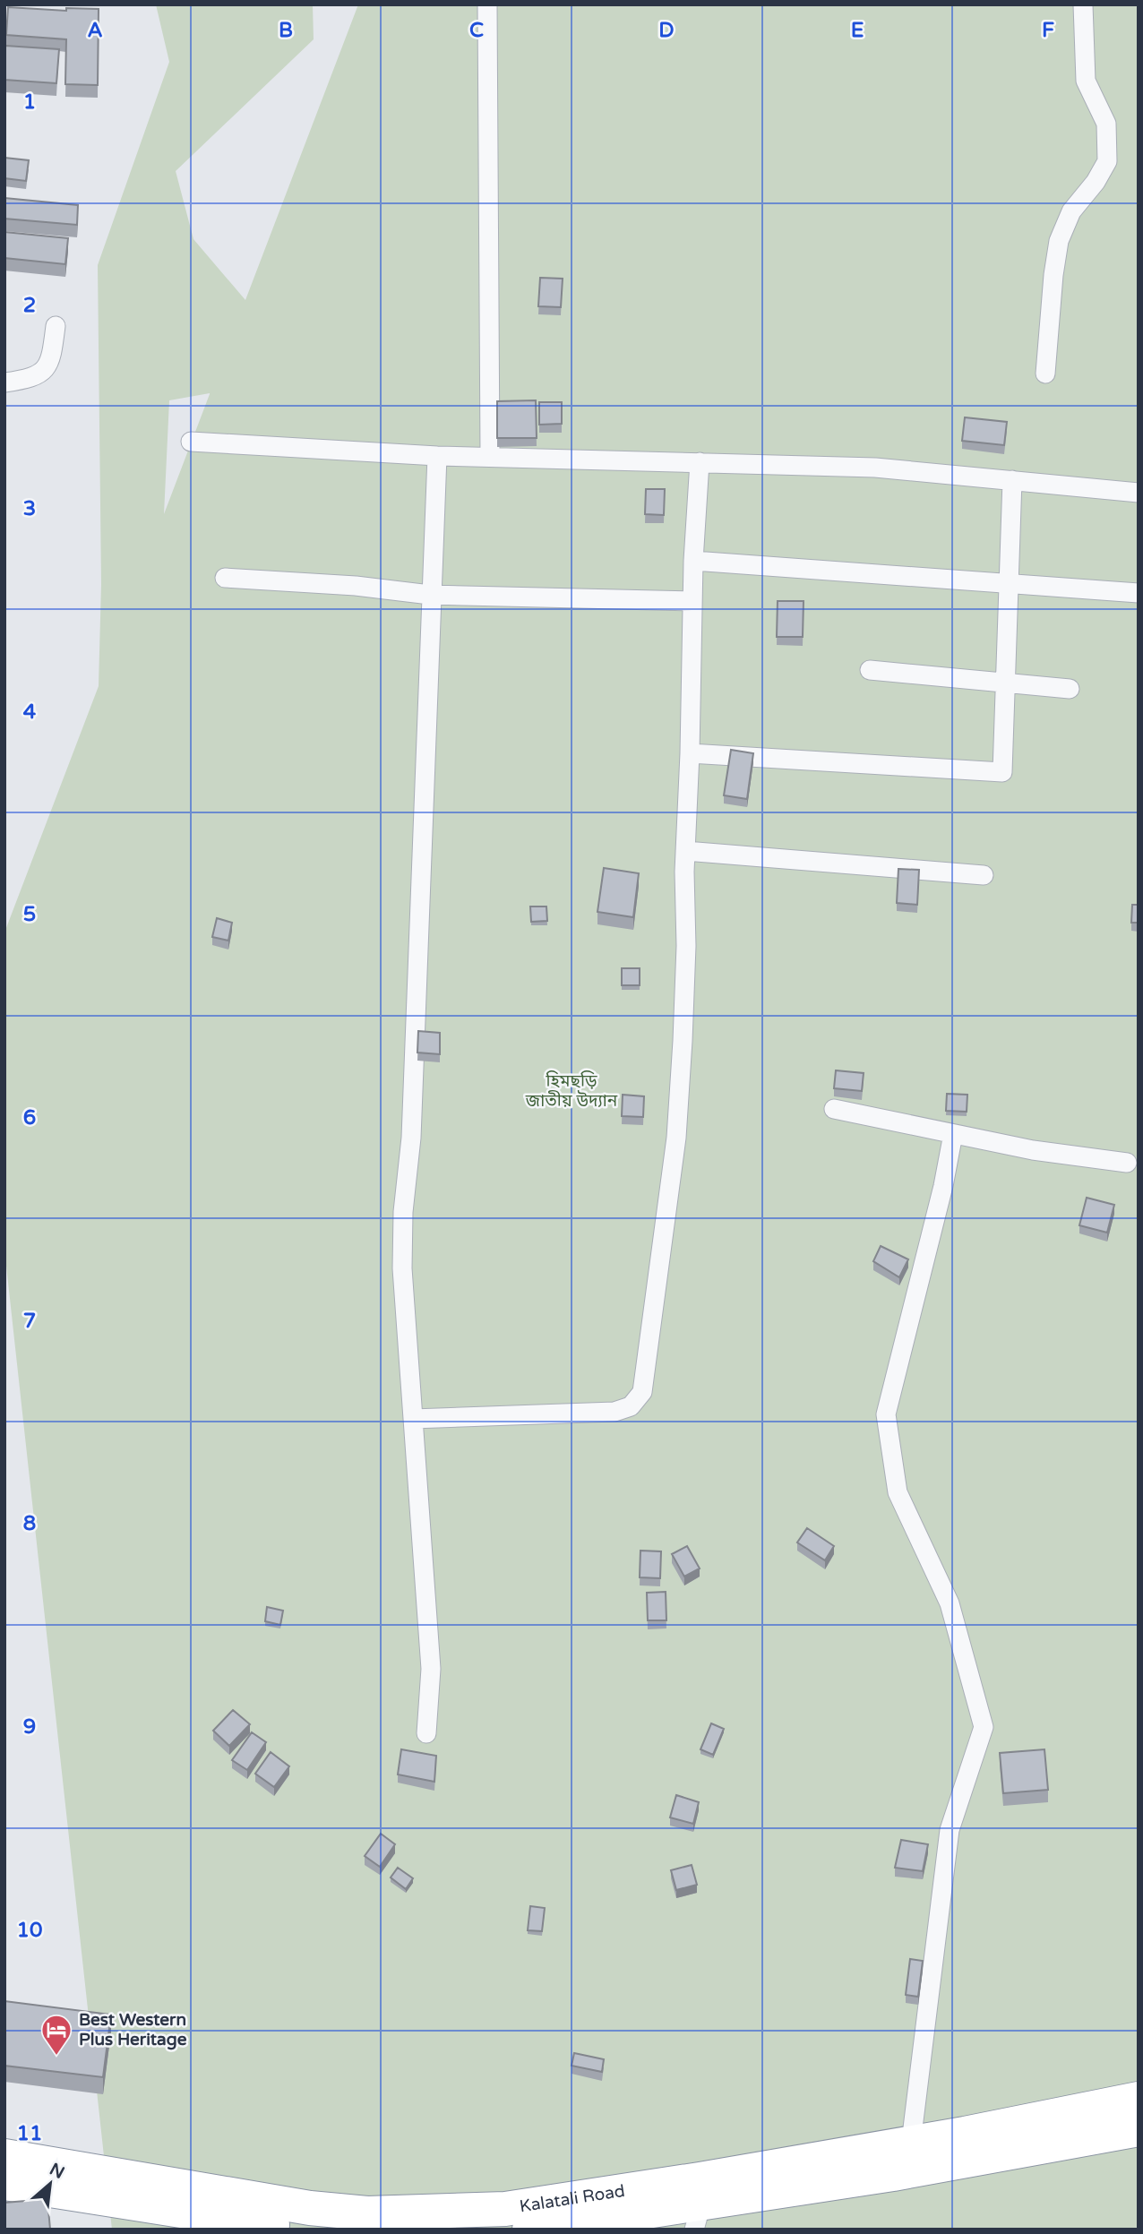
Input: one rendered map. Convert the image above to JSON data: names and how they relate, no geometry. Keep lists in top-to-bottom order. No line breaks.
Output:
{"streets":{"highway":["Kalatali Road"]},"parks":["হিমছড়ি জাতীয় উদ্যান"],"places":{"hotel":["Best Western Plus Heritage"]},"north":"top right","grid":{"columns":["A","B","C","D","E","F"],"rows":["1","2","3","4","5","6","7","8","9","10","11"]}}
